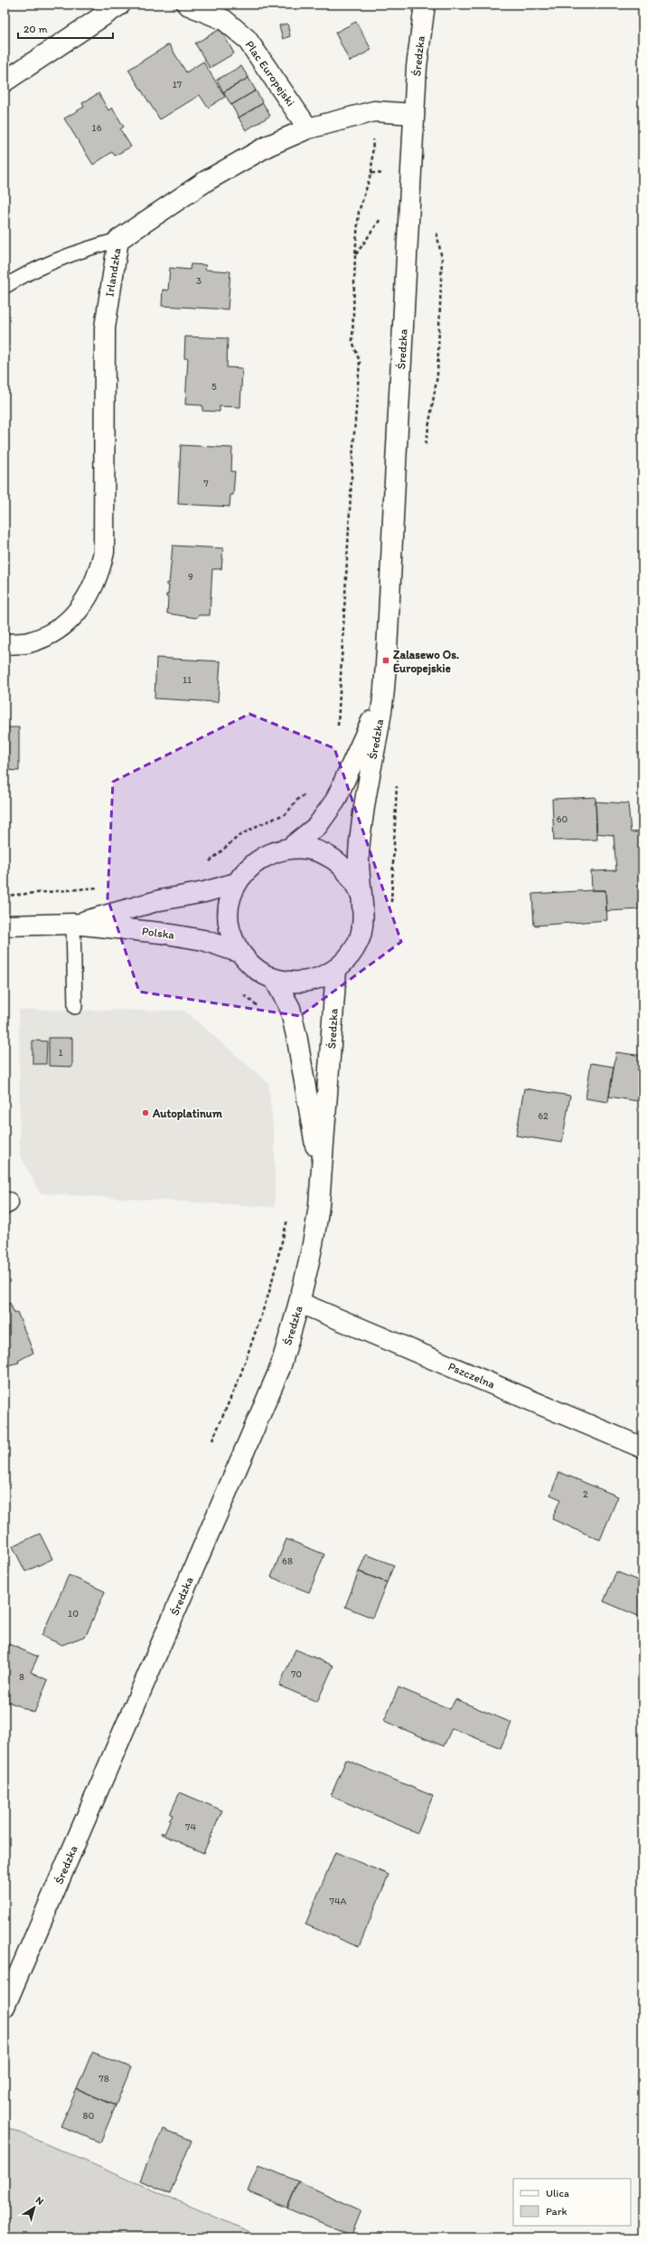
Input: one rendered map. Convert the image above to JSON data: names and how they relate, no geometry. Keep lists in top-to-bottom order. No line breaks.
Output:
{"streets":{"street":["Średzka","Plac Europejski","Irlandzka","Polska","Pszczelna"]},"crossings":[["Średzka","Irlandzka"],["Średzka","Pszczelna"],["Plac Europejski","Irlandzka"]],"places":{"transit":["Zalasewo Os. Europejskie"],"other":["Autoplatinum"]},"house_numbers":["17","16","3","5","7","9","11","60","1","62","2","68","10","70","8","74","74A","78","80"],"legend":["Ulica","Park"],"scale_bar":"20 m","north":"top right"}
